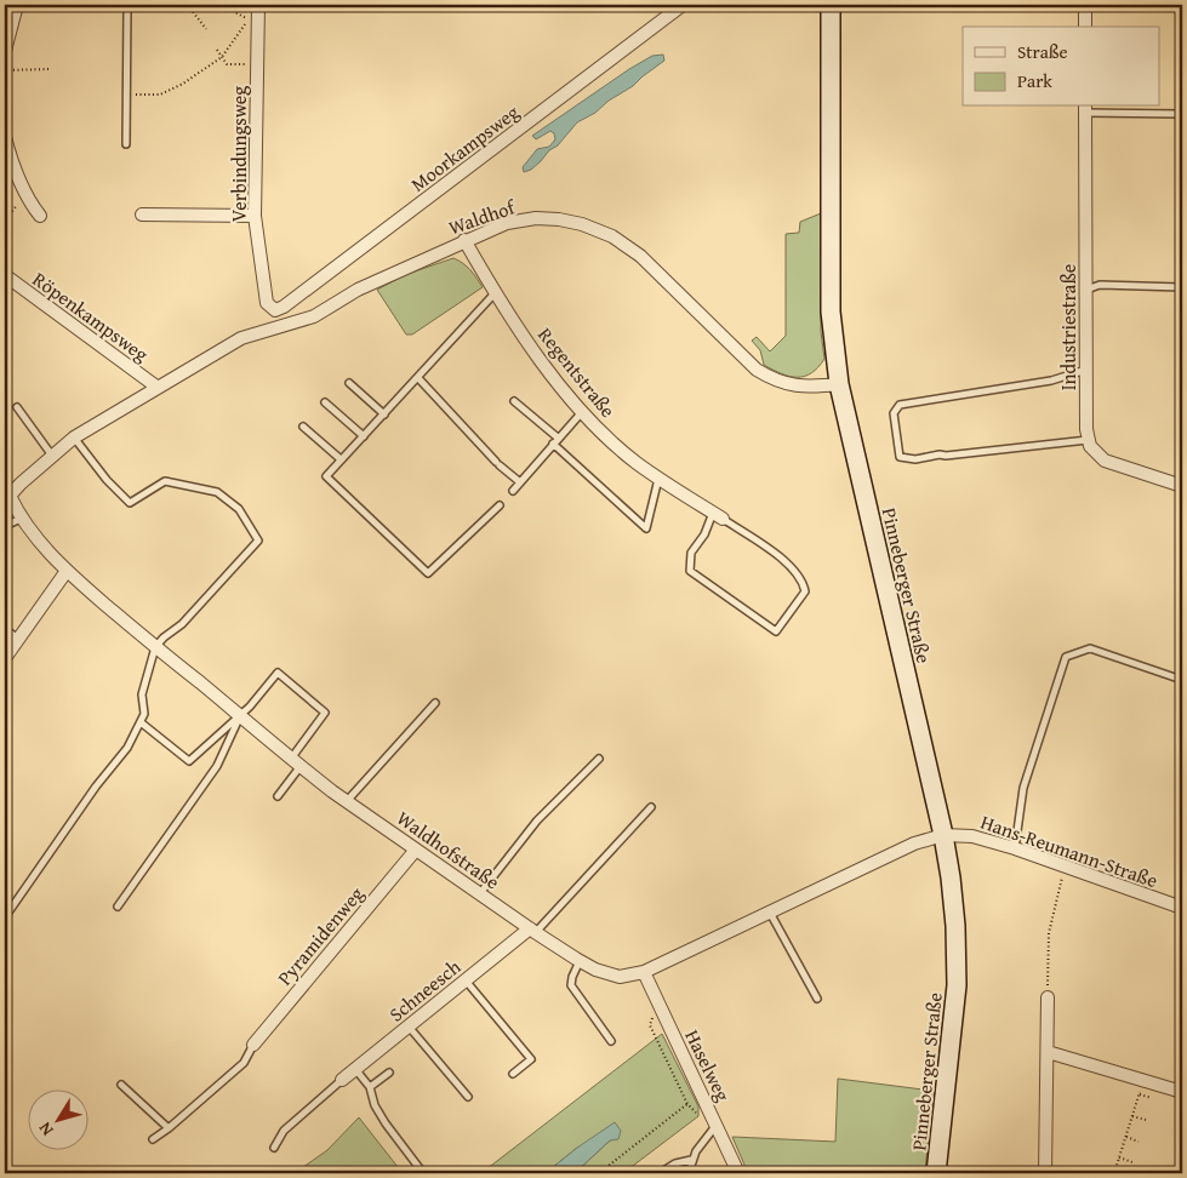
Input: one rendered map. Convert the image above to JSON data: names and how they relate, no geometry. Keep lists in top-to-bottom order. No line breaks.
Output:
{"streets":{"main road":["Pinneberger Straße"],"street":["Moorkampsweg","Verbindungsweg","Waldhof","Röpenkampsweg","Industriestraße","Regentstraße","Waldhofstraße","Hans-Reumann-Straße","Pyramidenweg","Schneesch","Haselweg"]},"crossings":[["Moorkampsweg","Verbindungsweg"],["Waldhof","Röpenkampsweg"],["Waldhof","Regentstraße"],["Waldhof","Pinneberger Straße"],["Pinneberger Straße","Waldhofstraße"],["Pinneberger Straße","Hans-Reumann-Straße"],["Waldhofstraße","Hans-Reumann-Straße"],["Waldhofstraße","Pyramidenweg"],["Waldhofstraße","Schneesch"],["Waldhofstraße","Haselweg"]],"legend":["Straße","Park"],"north":"bottom left"}
